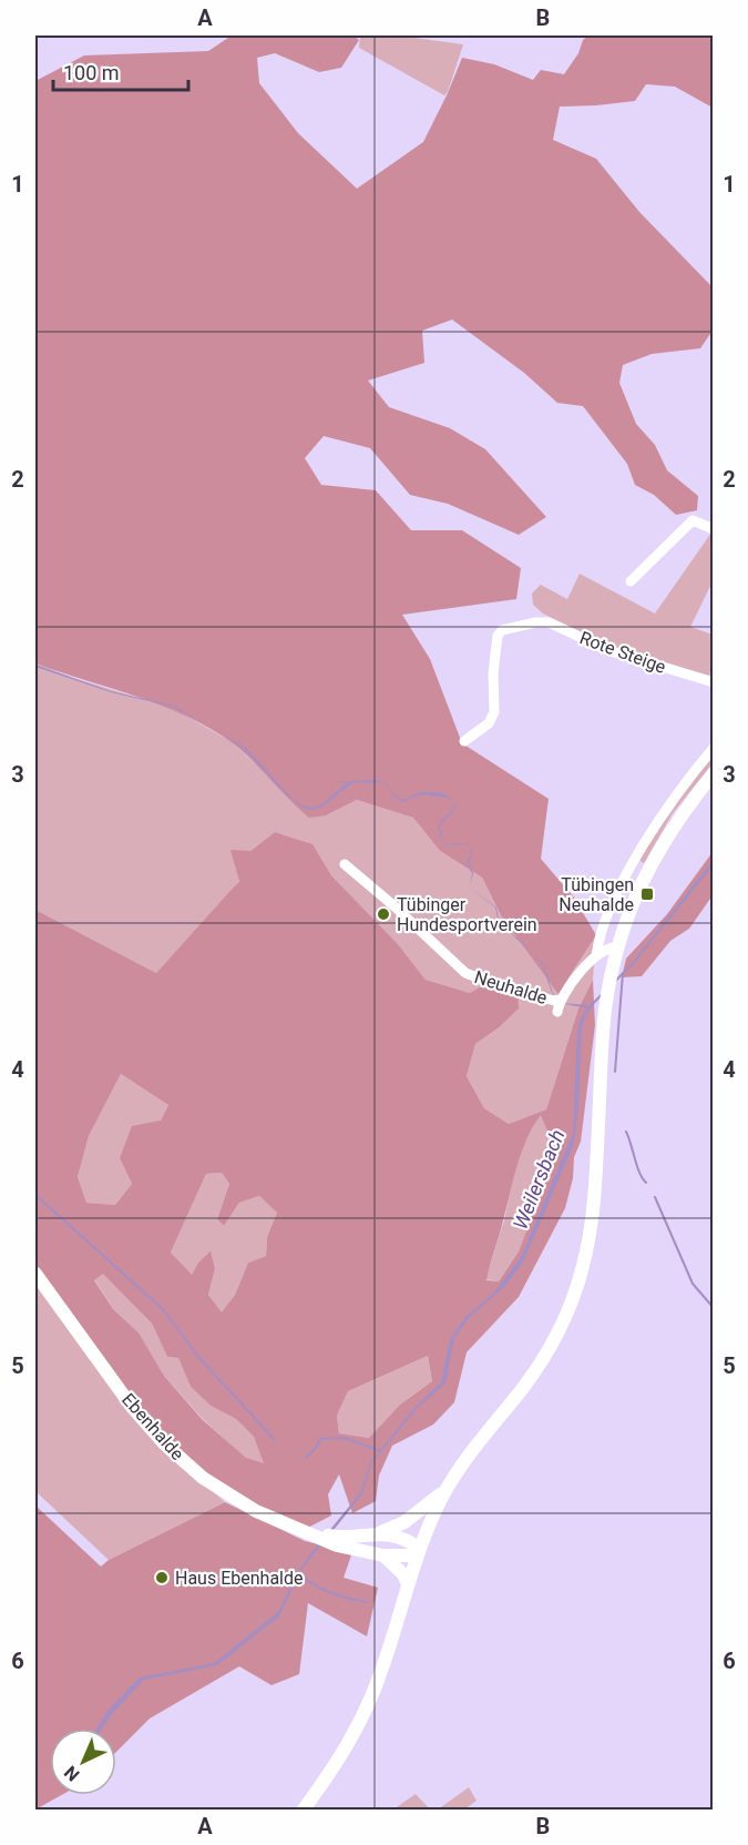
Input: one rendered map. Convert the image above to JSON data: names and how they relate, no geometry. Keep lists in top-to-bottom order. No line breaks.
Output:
{"streets":{"street":["Rote Steige","Neuhalde","Ebenhalde"]},"water":["Weilersbach"],"places":{"transit":["Tübingen Neuhalde"],"other":["Tübinger Hundesportverein","Haus Ebenhalde"]},"scale_bar":"100 m","north":"bottom left","grid":{"columns":["A","B"],"rows":["1","2","3","4","5","6"]}}
